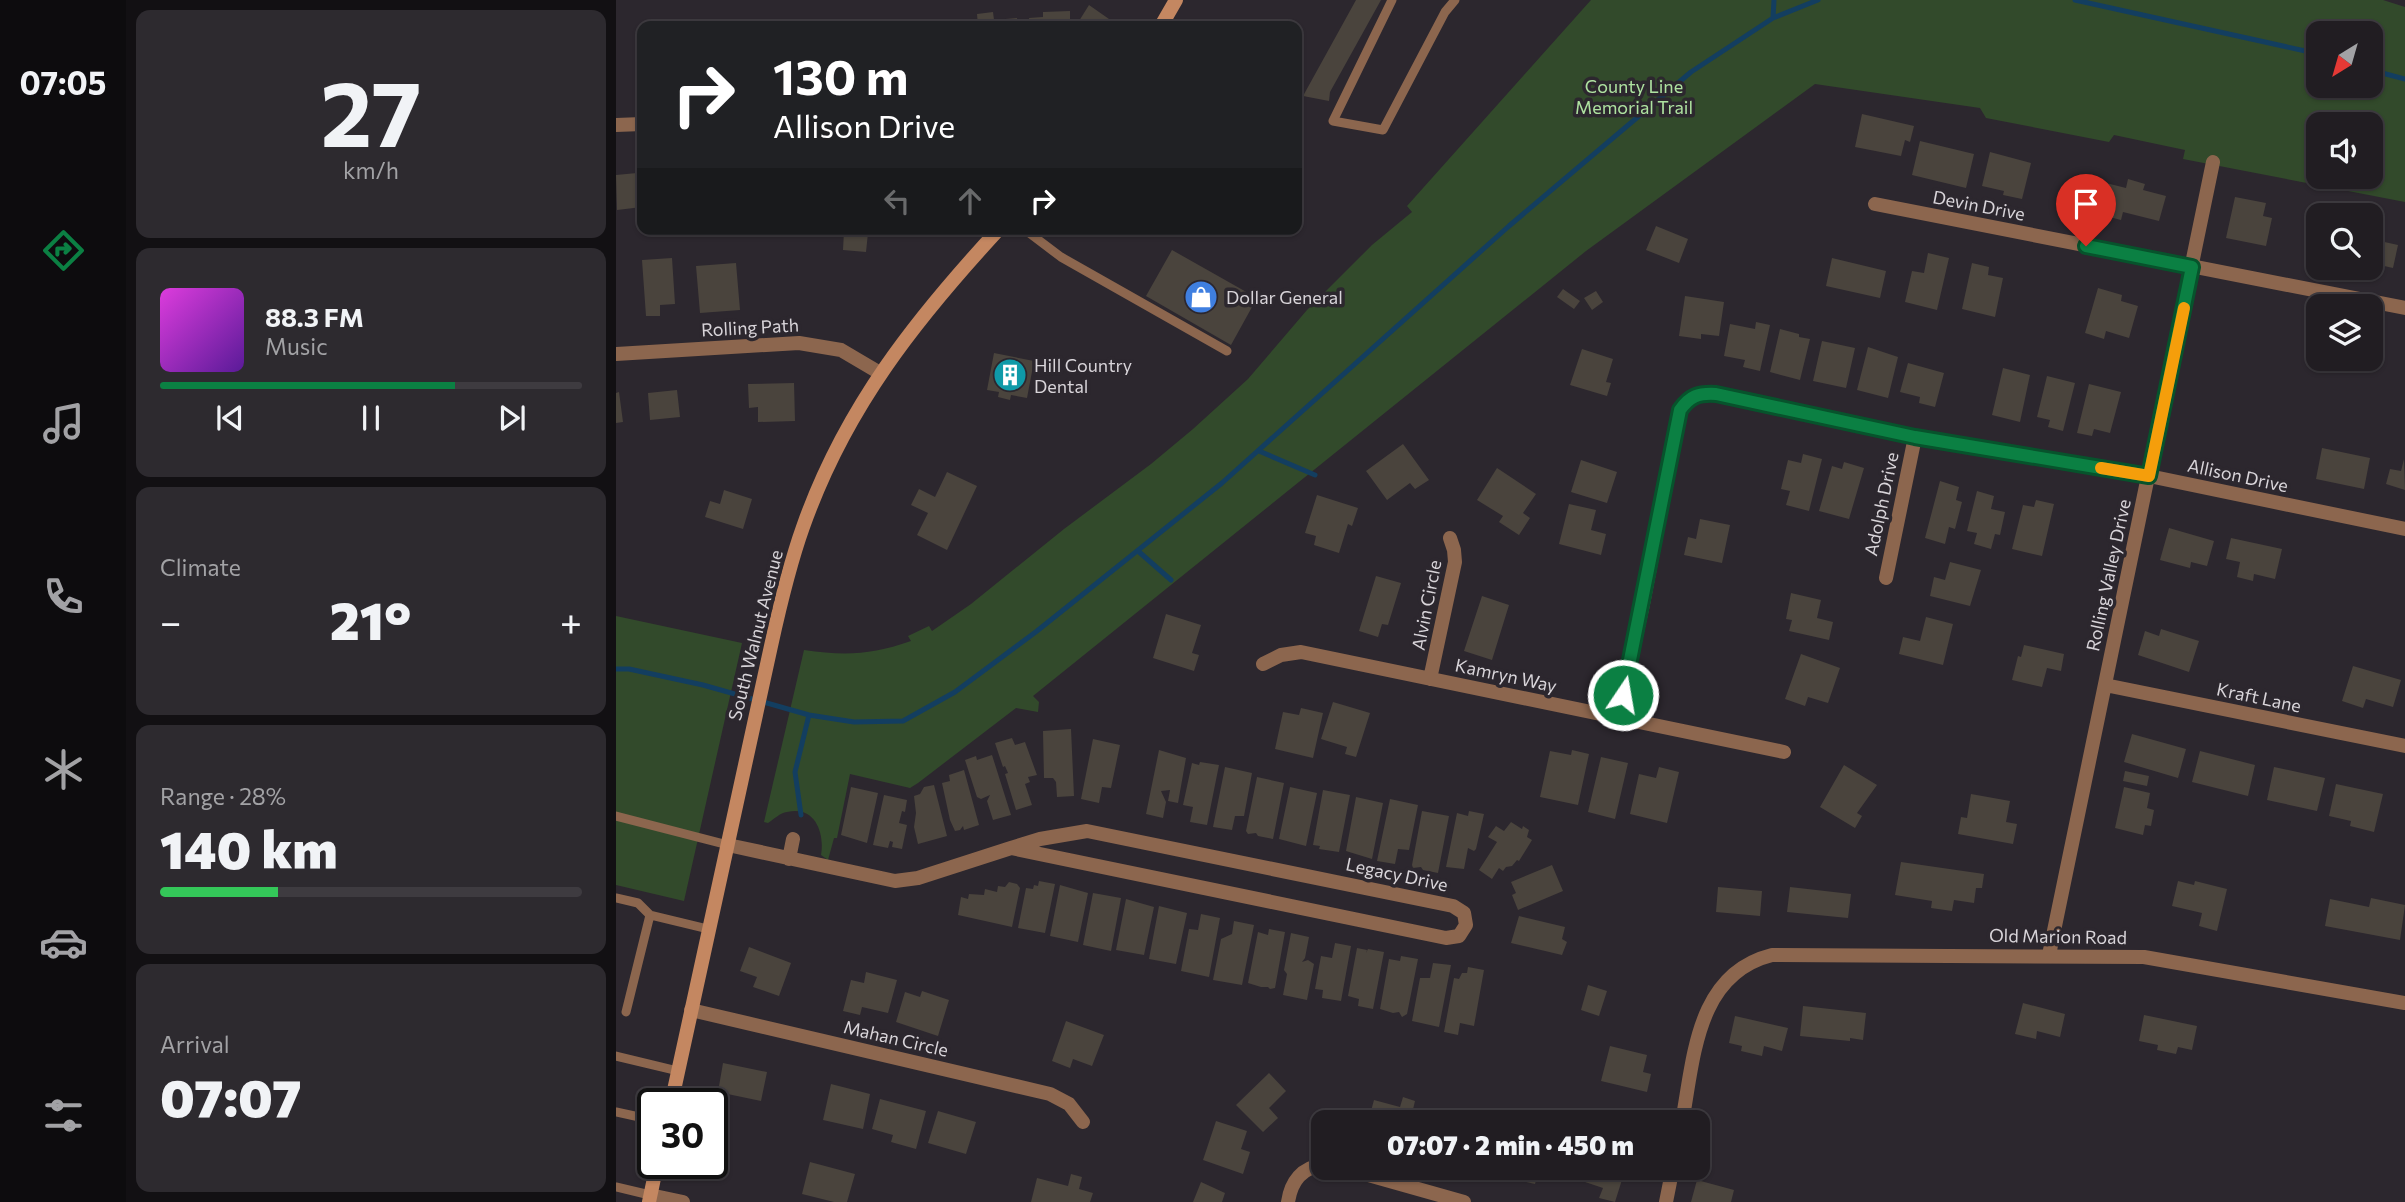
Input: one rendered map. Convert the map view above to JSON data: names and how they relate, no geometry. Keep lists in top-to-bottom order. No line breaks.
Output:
{"streets":{"street":["Devin Drive","Rolling Path","Allison Drive","Adolph Drive","Rolling Valley Drive","Alvin Circle","South Walnut Avenue","Kamryn Way","Kraft Lane","Legacy Drive","Old Marion Road","Mahan Circle"]},"crossings":[["Devin Drive","Rolling Valley Drive"],["Rolling Path","South Walnut Avenue"],["Allison Drive","Adolph Drive"],["Allison Drive","Rolling Valley Drive"],["Allison Drive","Kamryn Way"],["Rolling Valley Drive","Kraft Lane"],["Rolling Valley Drive","Old Marion Road"],["Alvin Circle","Kamryn Way"],["South Walnut Avenue","Legacy Drive"],["South Walnut Avenue","Mahan Circle"]],"parks":["County Line Memorial Trail"],"places":{"shop":["Dollar General"],"building":["Hill Country Dental"]},"north":"bottom left","page":{"tabs":"07:05","tile":[["27","km/h"],"Climate",["Range · 28%","140 km"],["Arrival","07:07"]],"turn":["130 m","Allison Drive"],"song":["88.3 FM","Music"],"heat":["−","21°","+"],"limit":"30","trip":"07:07 · 2 min · 450 m"}}
